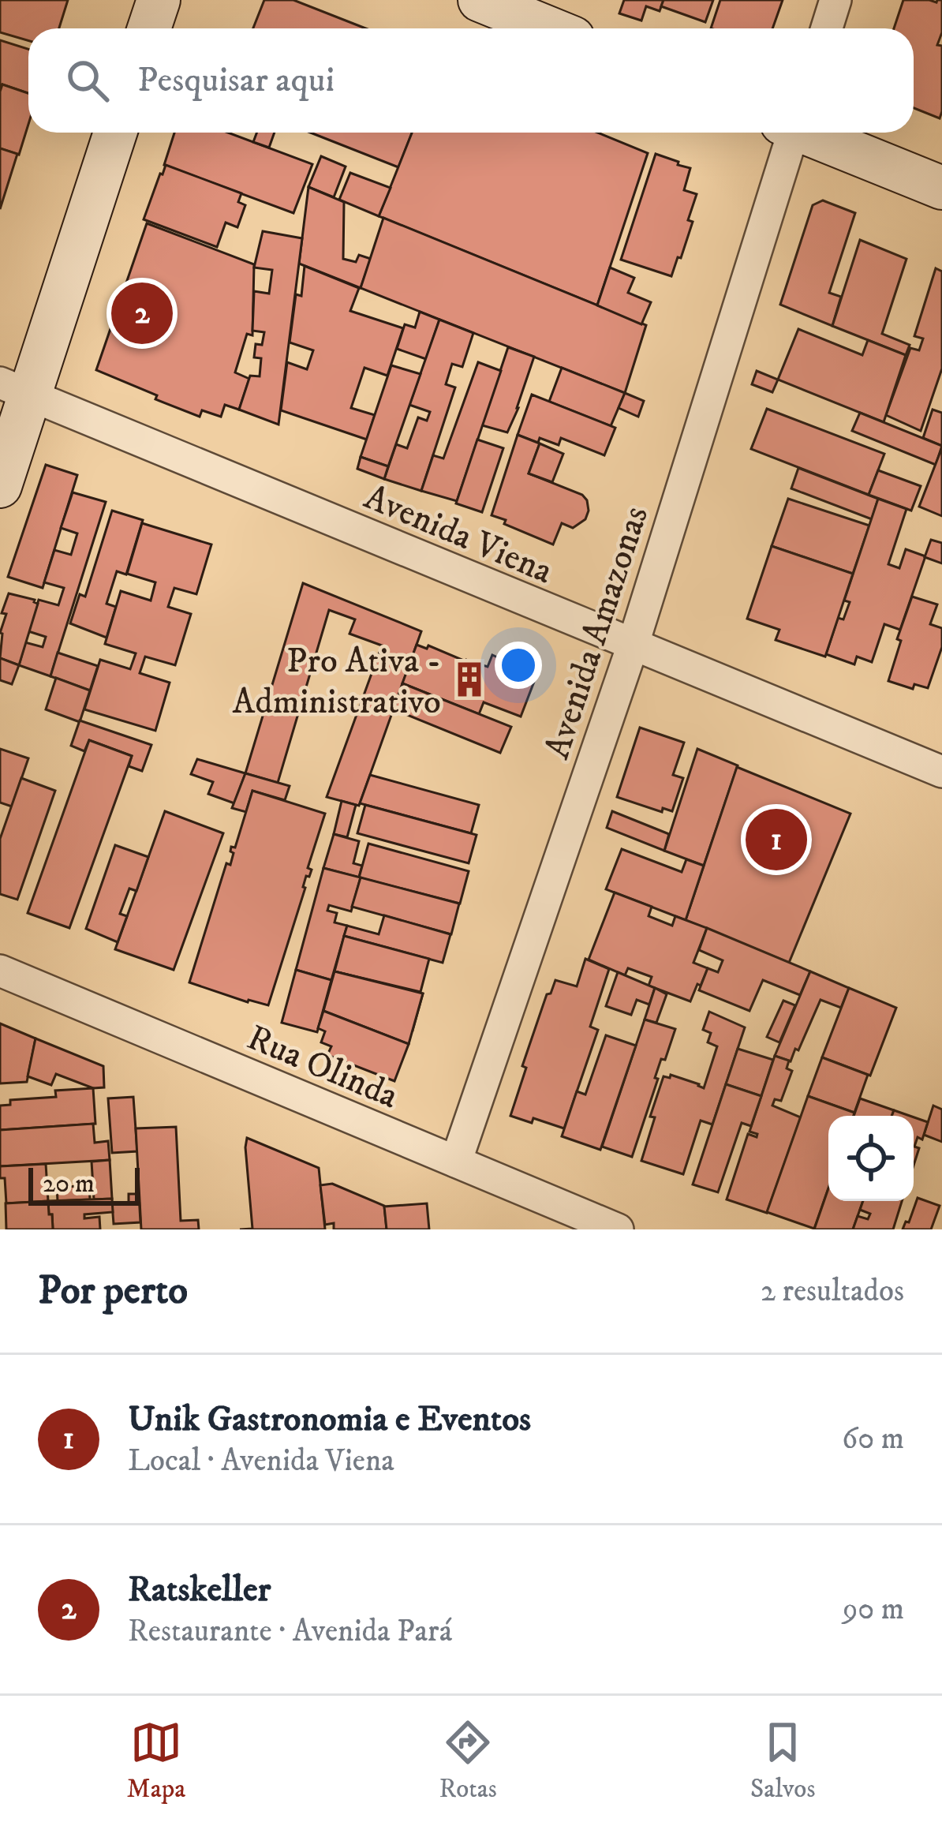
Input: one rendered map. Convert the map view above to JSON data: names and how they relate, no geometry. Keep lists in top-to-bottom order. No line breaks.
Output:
{"streets":{"street":["Avenida Viena","Avenida Amazonas","Rua Olinda"]},"crossings":[["Avenida Viena","Avenida Amazonas"],["Avenida Amazonas","Rua Olinda"]],"places":{"building":["Pro Ativa - Administrativo"]},"scale_bar":"20 m","page":{"search":"Pesquisar aqui","pins":["2","1"],"scale":"20 m","heading":["Por perto","2 resultados"],"list":[{"mark":"1","name":"Unik Gastronomia e Eventos","note":"Local · Avenida Viena","value":"60 m"},{"mark":"2","name":"Ratskeller","note":"Restaurante · Avenida Pará","value":"90 m"}],"nav":["Mapa","Rotas","Salvos"]}}
